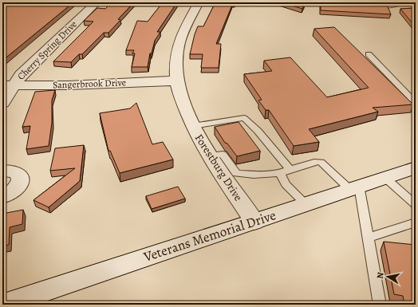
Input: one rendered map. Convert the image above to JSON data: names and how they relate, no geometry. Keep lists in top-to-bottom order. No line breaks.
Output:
{"streets":{"street":["Cherry Spring Drive","Sangerbrook Drive","Forestburg Drive","Veterans Memorial Drive"]},"crossings":[["Cherry Spring Drive","Sangerbrook Drive"],["Sangerbrook Drive","Forestburg Drive"],["Forestburg Drive","Veterans Memorial Drive"]],"north":"left"}
